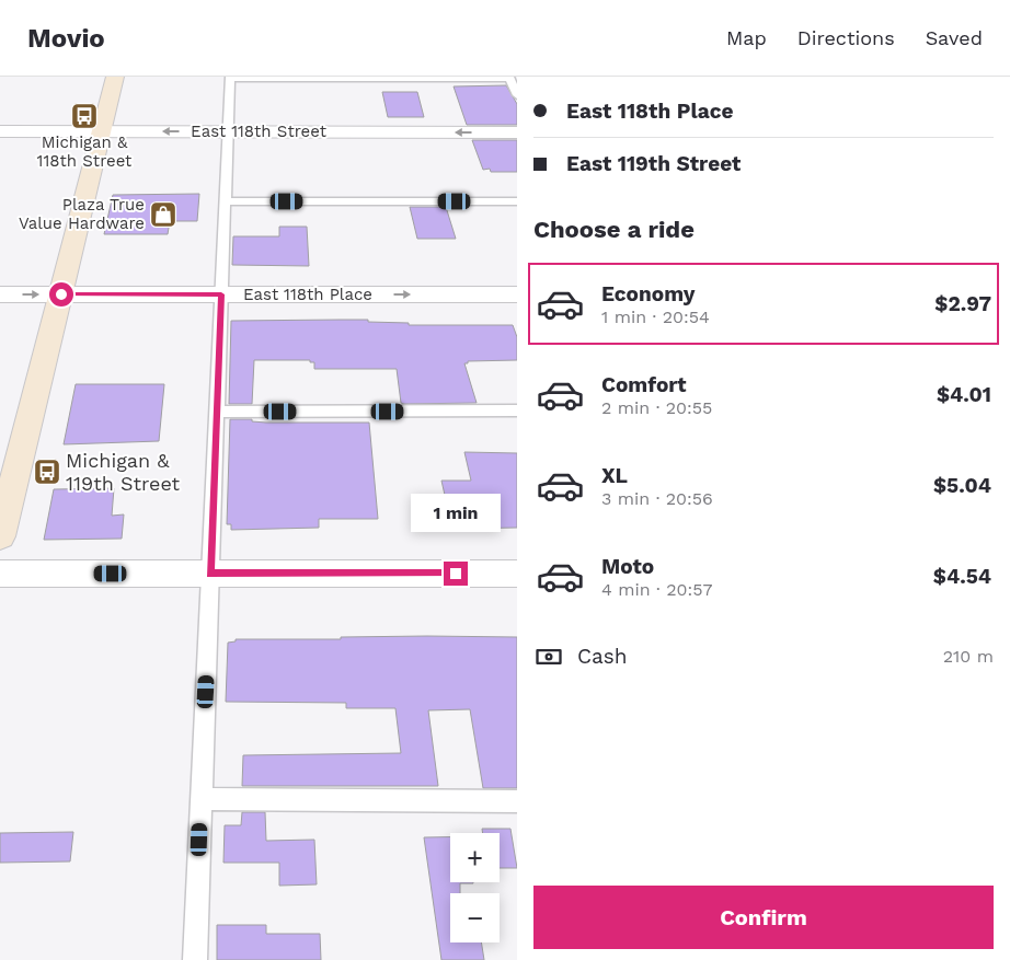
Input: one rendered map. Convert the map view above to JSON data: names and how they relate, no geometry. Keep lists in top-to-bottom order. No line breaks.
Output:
{"streets":{"street":["East 118th Street","East 118th Place"]},"one_way":["East 118th Street","East 118th Place"],"places":{"bus stop":["Michigan & 118th Street","Michigan & 119th Street"],"shop":["Plaza True Value Hardware"]},"page":{"header":"Movio","nav":["Map","Directions","Saved"],"banner":["East 118th Place","East 119th Street"],"heading":"Choose a ride","list":[{"name":"Economy","note":"1 min · 20:54","value":"$2.97"},{"name":"Comfort","note":"2 min · 20:55","value":"$4.01"},{"name":"XL","note":"3 min · 20:56","value":"$5.04"},{"name":"Moto","note":"4 min · 20:57","value":"$4.54"}],"bubble":"1 min","pay":["Cash","210 m"],"map_buttons":["+","−"],"buttons":"Confirm"}}
